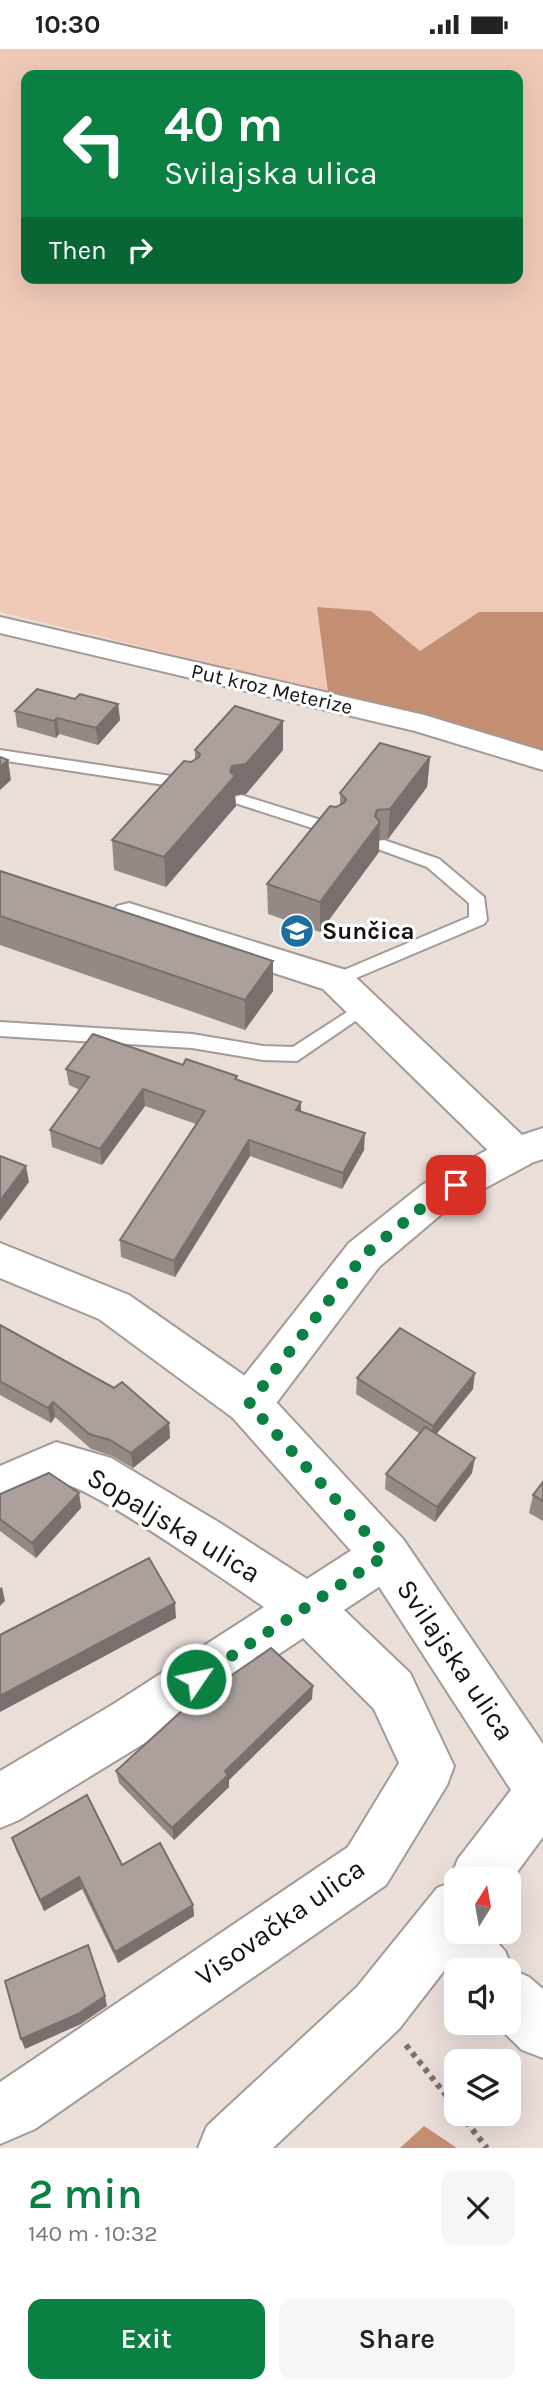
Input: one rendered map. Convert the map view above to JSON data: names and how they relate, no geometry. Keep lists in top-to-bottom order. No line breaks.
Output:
{"streets":{"street":["Put kroz Meterize","Sopaljska ulica","Svilajska ulica","Visovačka ulica"]},"crossings":[["Sopaljska ulica","Visovačka ulica"]],"places":{"school or university":["Sunčica"]},"north":"top","page":{"status":"10:30","turn":["40 m","Svilajska ulica"],"then":"Then","heading":["2 min","140 m · 10:32"],"buttons":["Exit","Share"]}}
